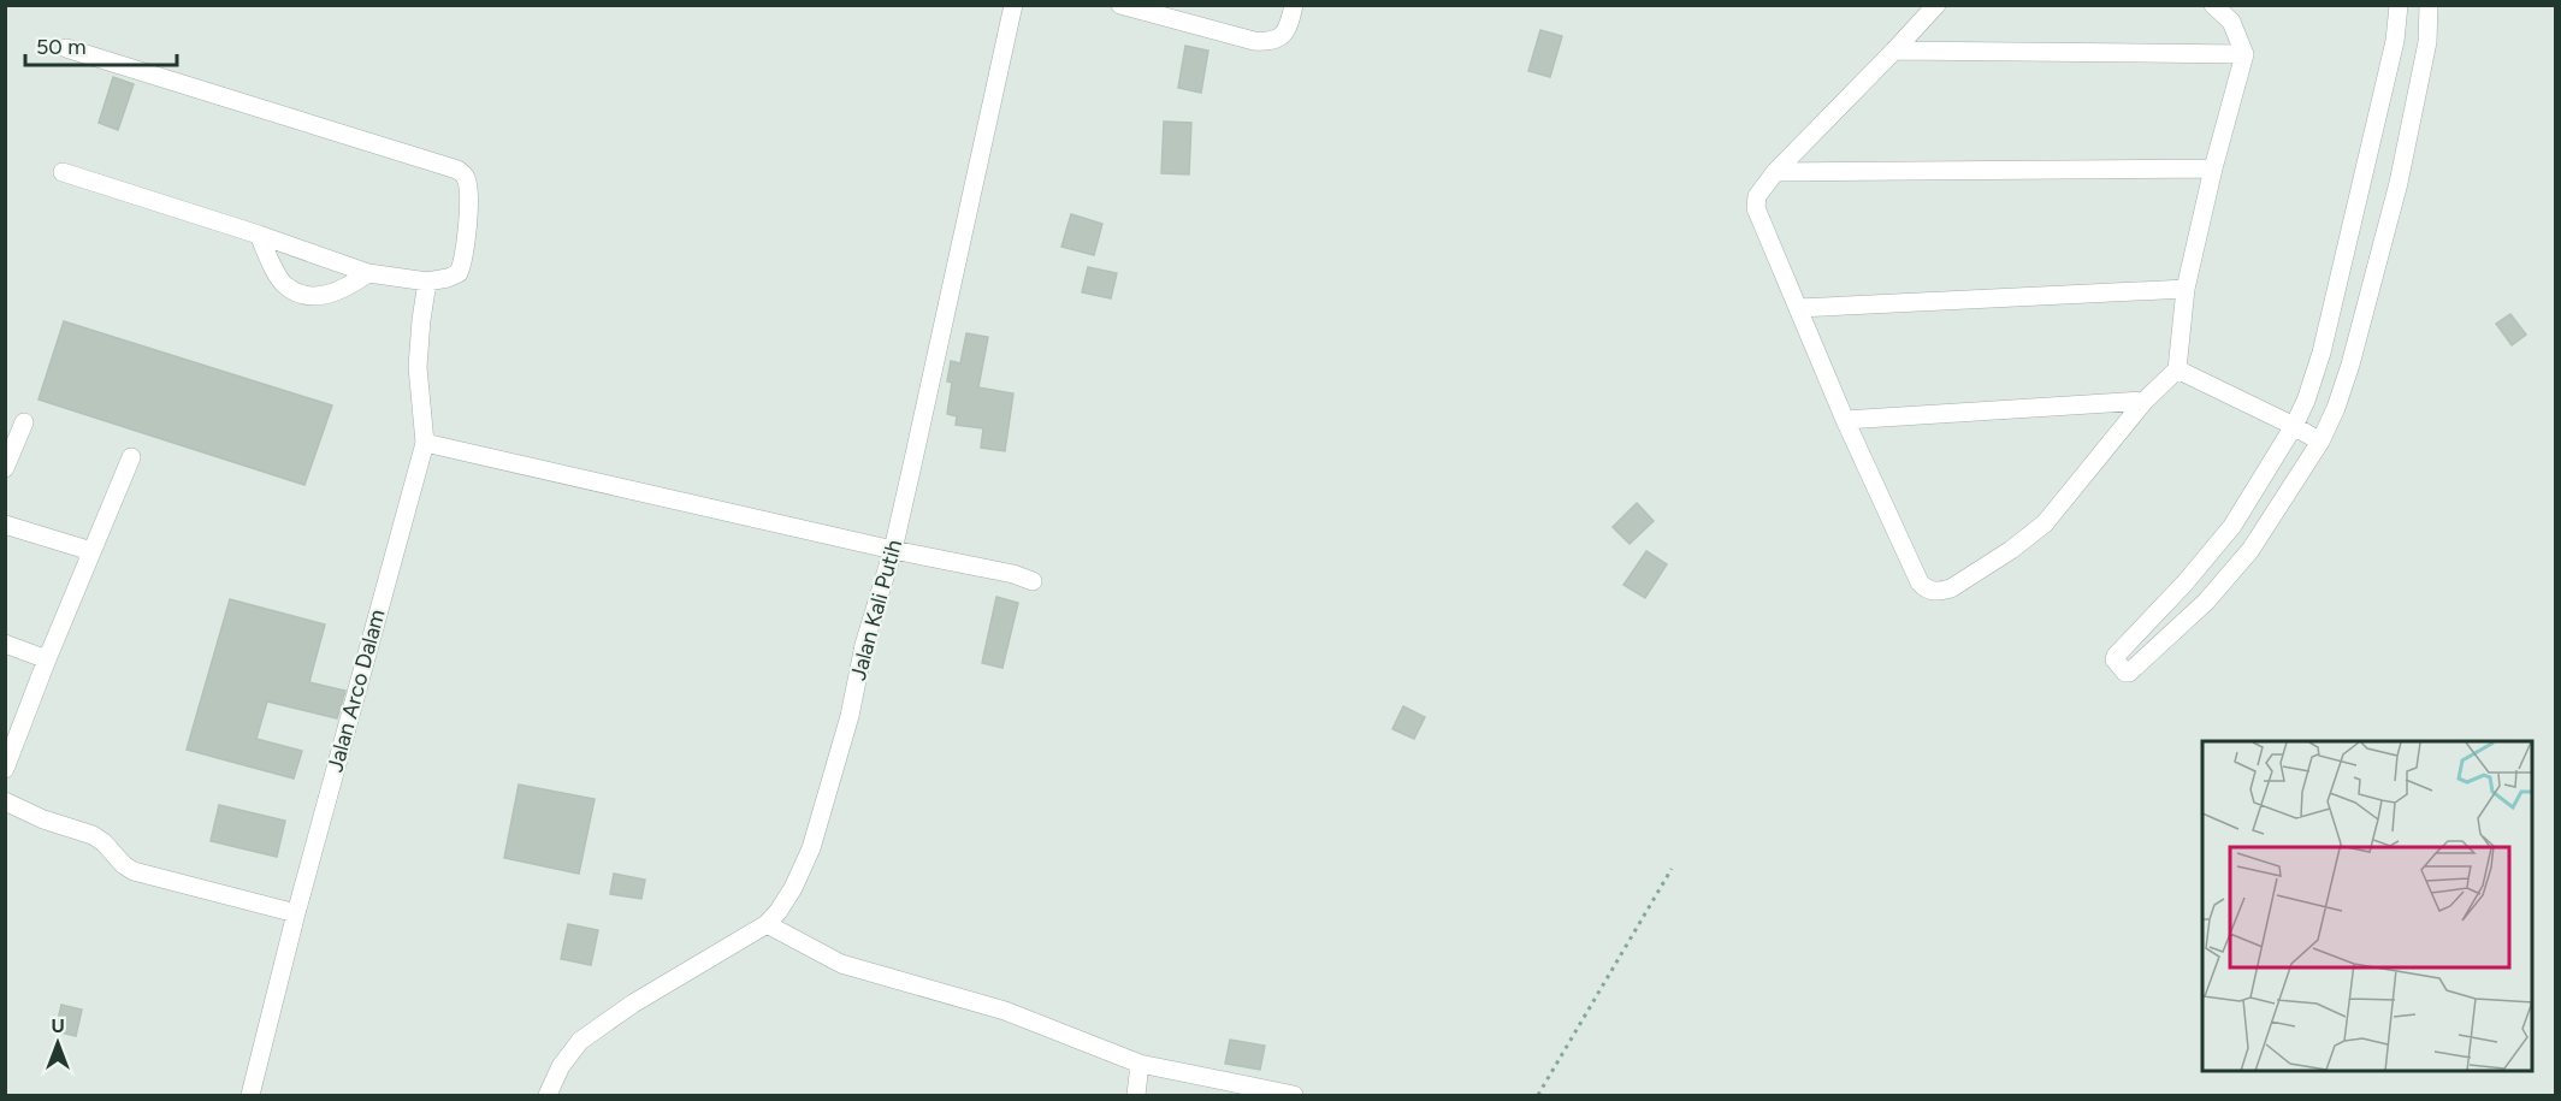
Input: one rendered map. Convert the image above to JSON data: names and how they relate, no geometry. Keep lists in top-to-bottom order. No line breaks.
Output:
{"streets":{"street":["Jalan Kali Putih","Jalan Arco Dalam"]},"scale_bar":"50 m","north":"top"}
